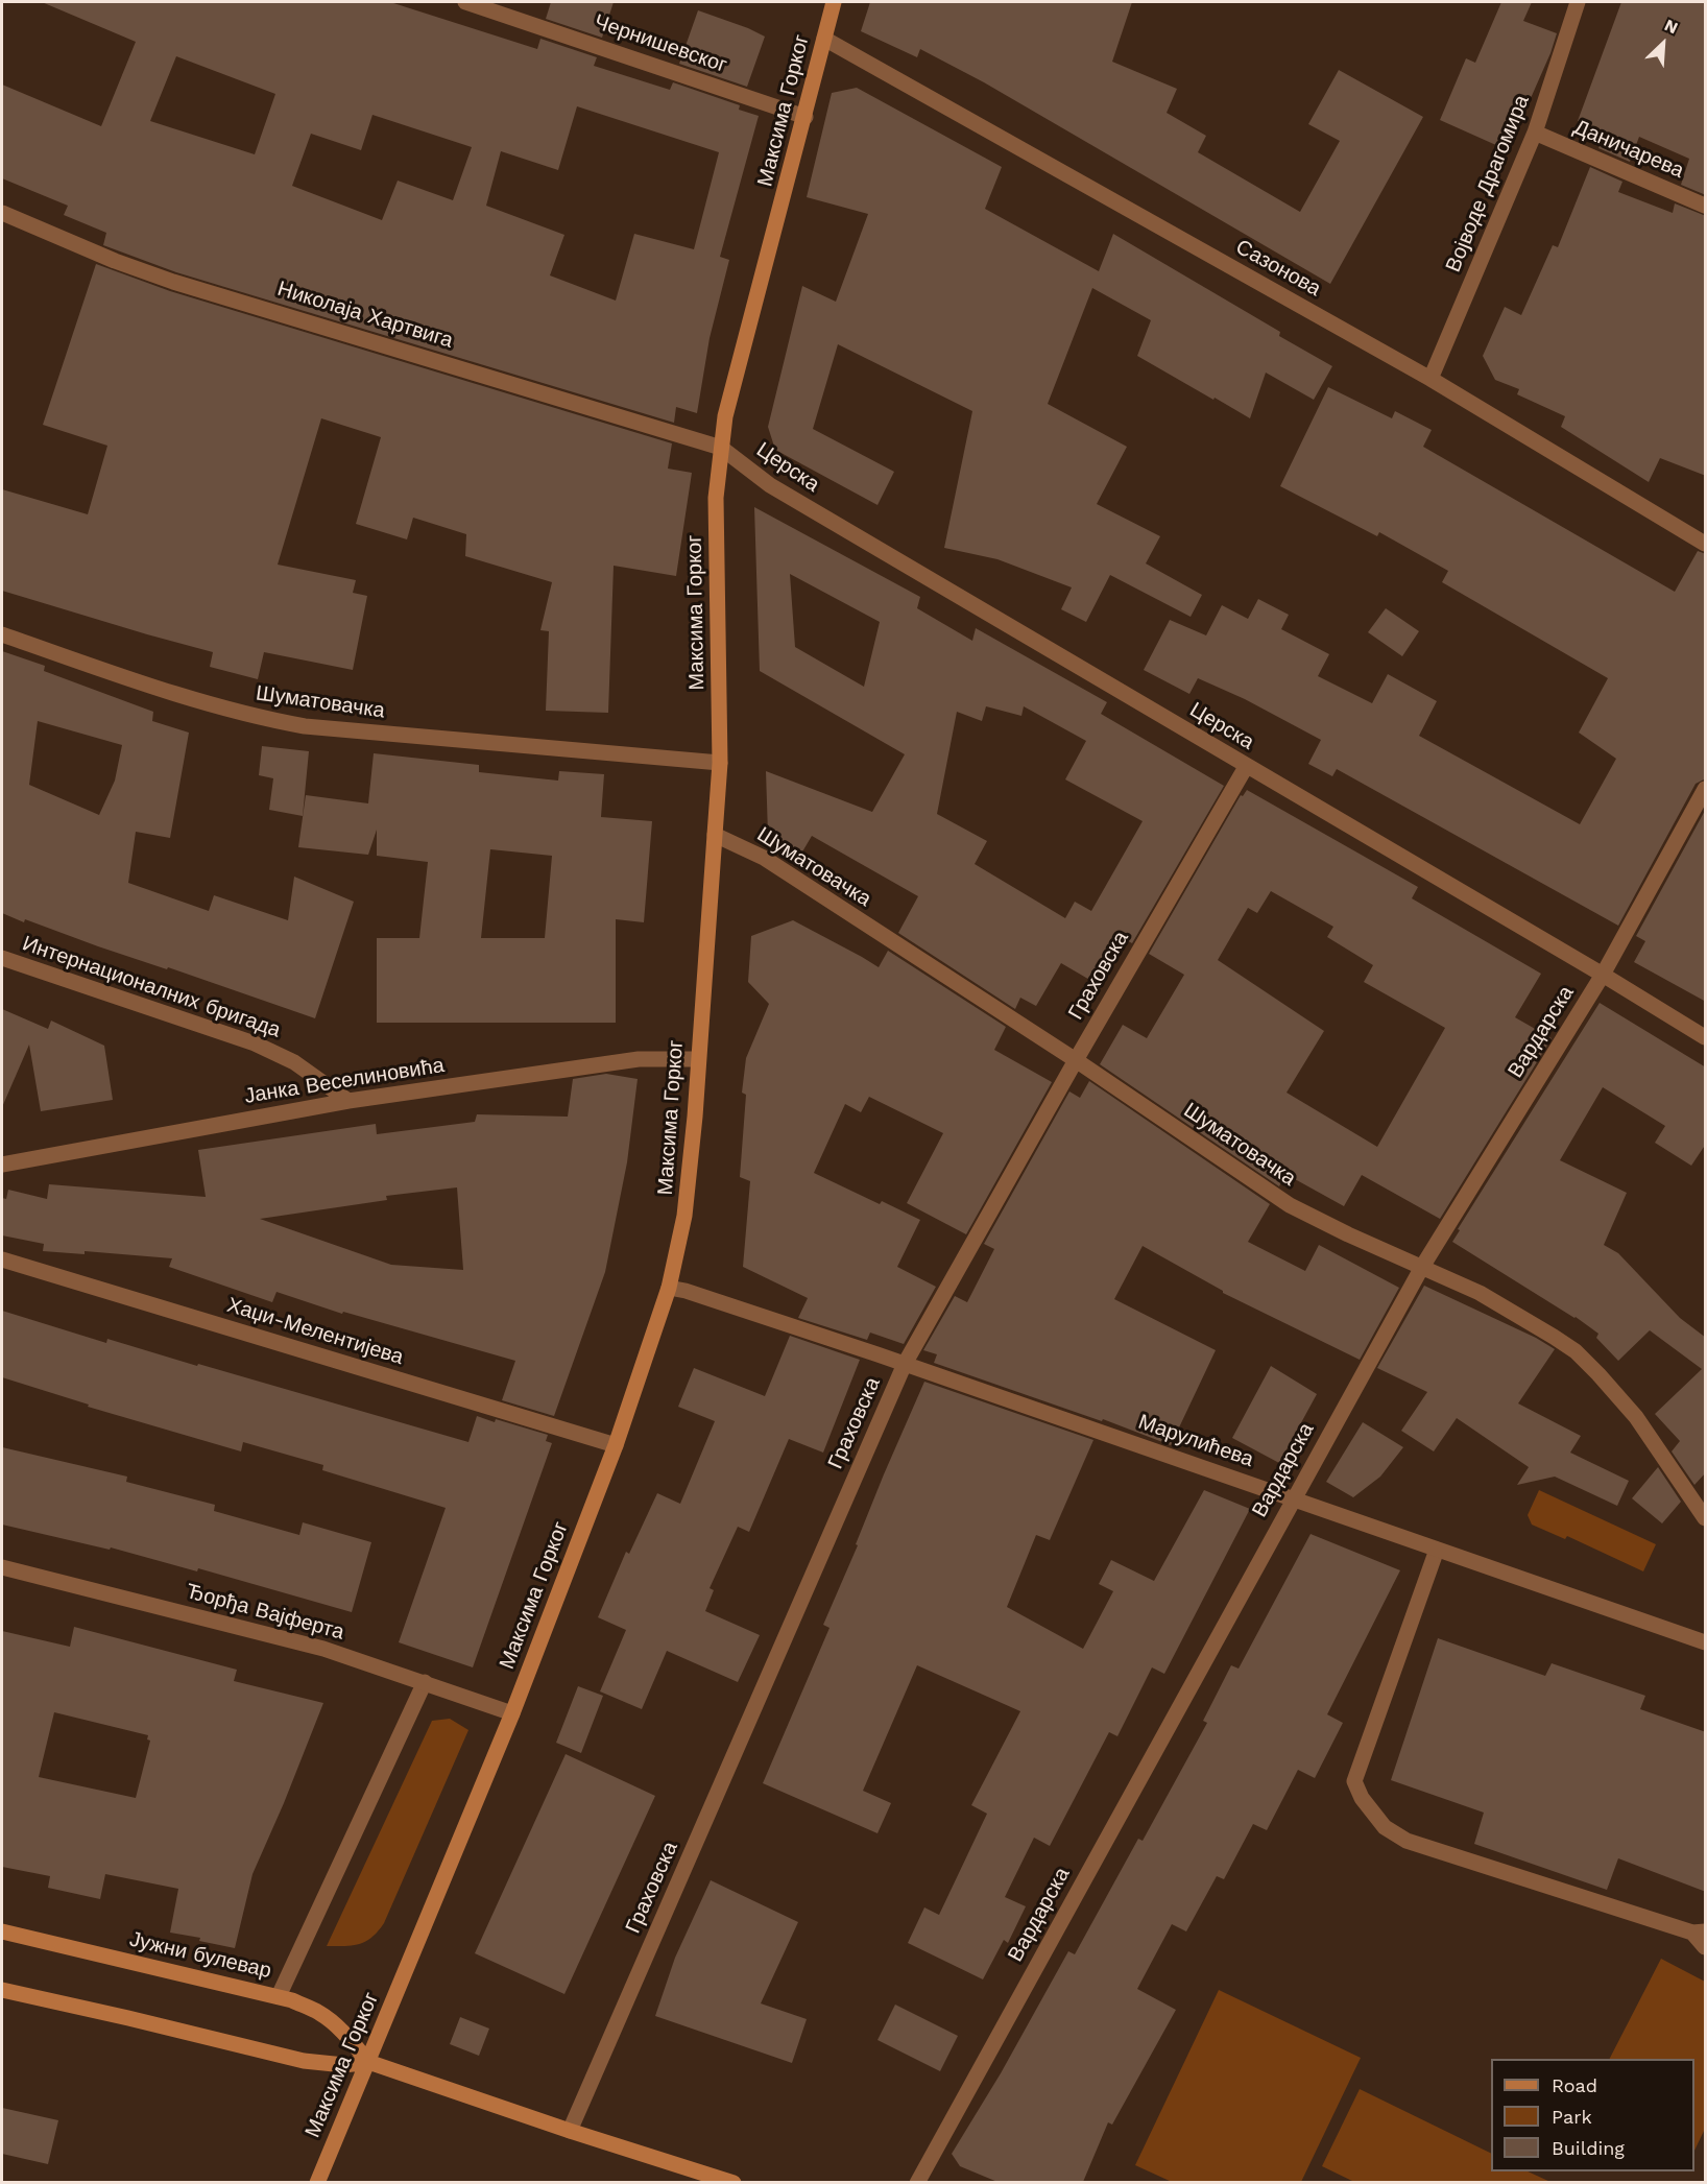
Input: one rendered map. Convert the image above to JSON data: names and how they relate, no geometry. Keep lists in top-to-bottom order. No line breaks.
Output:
{"streets":{"main road":["Максима Горког","Јужни булевар"],"street":["Чернишевског","Даничарева","Војводе Драгомира","Сазонова","Николаја Хартвига","Церска","Шуматовачка","Граховска","Интернационалних бригада","Вардарска","Јанка Веселиновића","Хаџи-Мелентијева","Марулићева","Ђорђа Вајферта"]},"crossings":[["Чернишевског","Максима Горког"],["Максима Горког","Сазонова"],["Максима Горког","Николаја Хартвига"],["Максима Горког","Церска"],["Максима Горког","Шуматовачка"],["Максима Горког","Јанка Веселиновића"],["Максима Горког","Хаџи-Мелентијева"],["Максима Горког","Марулићева"],["Максима Горког","Ђорђа Вајферта"],["Максима Горког","Јужни булевар"],["Даничарева","Војводе Драгомира"],["Војводе Драгомира","Сазонова"],["Николаја Хартвига","Церска"],["Церска","Граховска"],["Церска","Вардарска"],["Шуматовачка","Граховска"],["Шуматовачка","Вардарска"],["Граховска","Марулићева"],["Интернационалних бригада","Јанка Веселиновића"],["Вардарска","Марулићева"]],"legend":["Road","Park","Building"],"north":"top right"}
